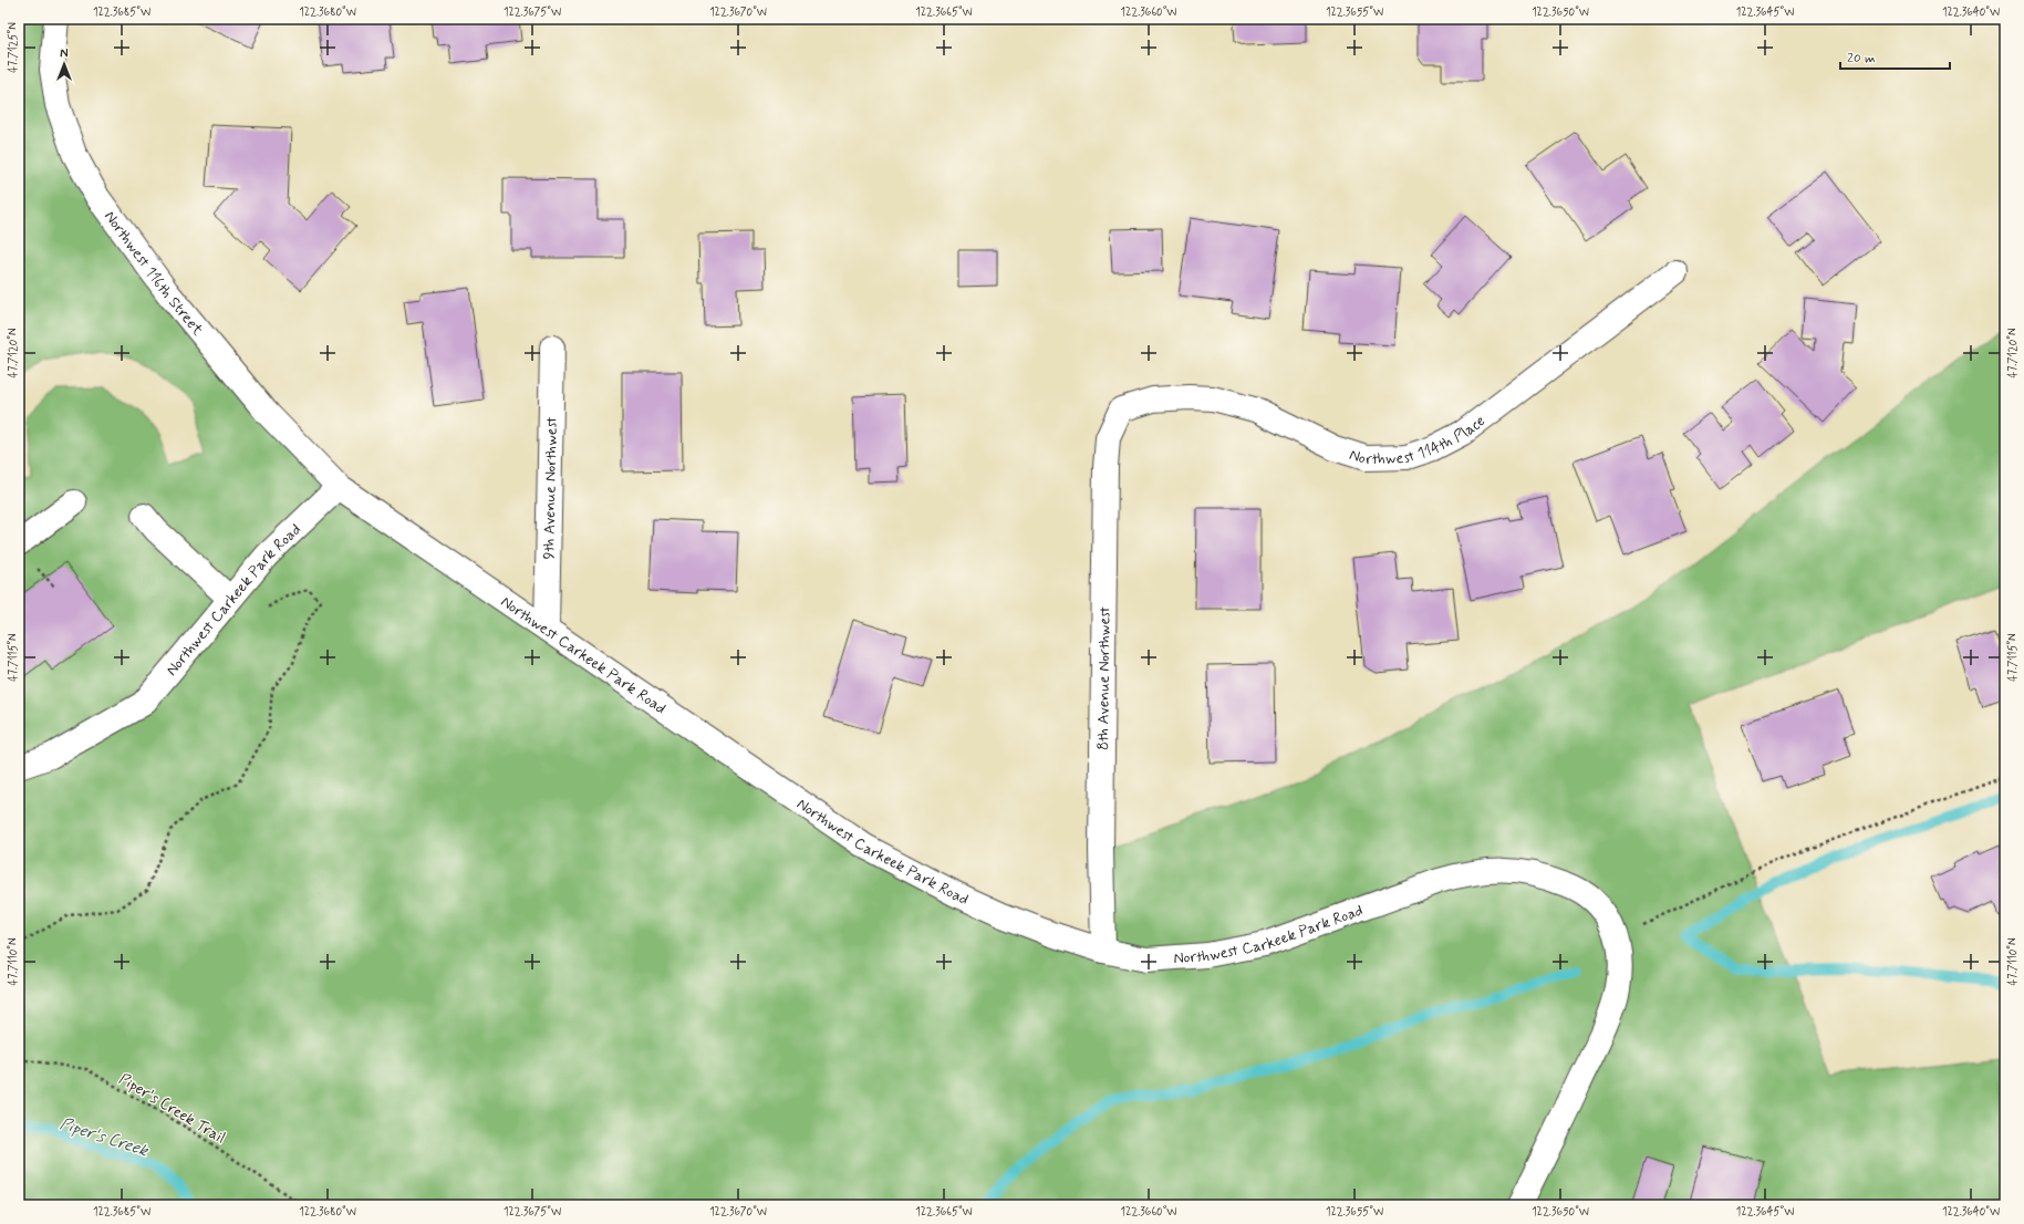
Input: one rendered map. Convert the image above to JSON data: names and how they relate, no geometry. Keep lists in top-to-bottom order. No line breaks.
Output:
{"streets":{"street":["Northwest 116th Street","Northwest 114th Place","9th Avenue Northwest","Northwest Carkeek Park Road","8th Avenue Northwest"],"path":["Piper's Creek Trail"]},"crossings":[["Northwest 116th Street","Northwest Carkeek Park Road"],["Northwest 114th Place","8th Avenue Northwest"],["9th Avenue Northwest","Northwest Carkeek Park Road"],["Northwest Carkeek Park Road","8th Avenue Northwest"]],"water":["Piper's Creek"],"scale_bar":"20 m","north":"top","coordinates":["122.3685°W","122.3680°W","122.3675°W","122.3670°W","122.3665°W","122.3660°W","122.3655°W","122.3650°W","122.3645°W","122.3640°W","47.7125°N","47.7120°N","47.7115°N","47.7110°N"]}
